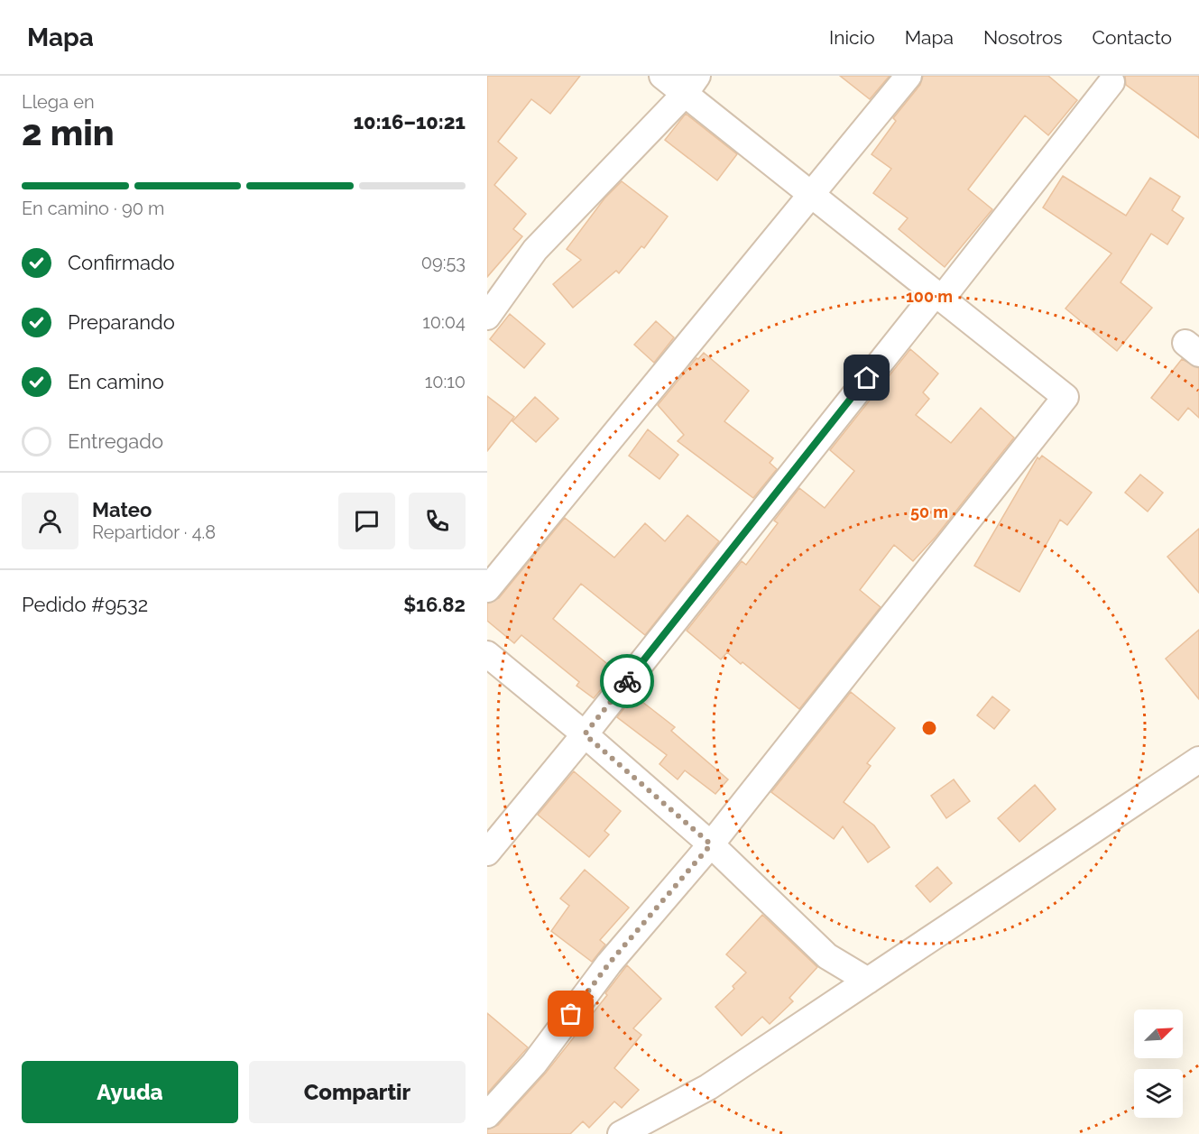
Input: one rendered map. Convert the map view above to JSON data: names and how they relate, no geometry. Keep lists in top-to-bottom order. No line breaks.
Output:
{"north":"top right","page":{"header":"Mapa","nav":["Inicio","Mapa","Nosotros","Contacto"],"heading":["2 min","Llega en","10:16–10:21"],"panel":["Mateo","Repartidor · 4.8","Pedido #9532","$16.82"],"bar":"En camino · 90 m","list":[["Confirmado","09:53"],["Preparando","10:04"],["En camino","10:10"],"Entregado"],"buttons":["Ayuda","Compartir"]},"rings":["100 m","50 m"]}
